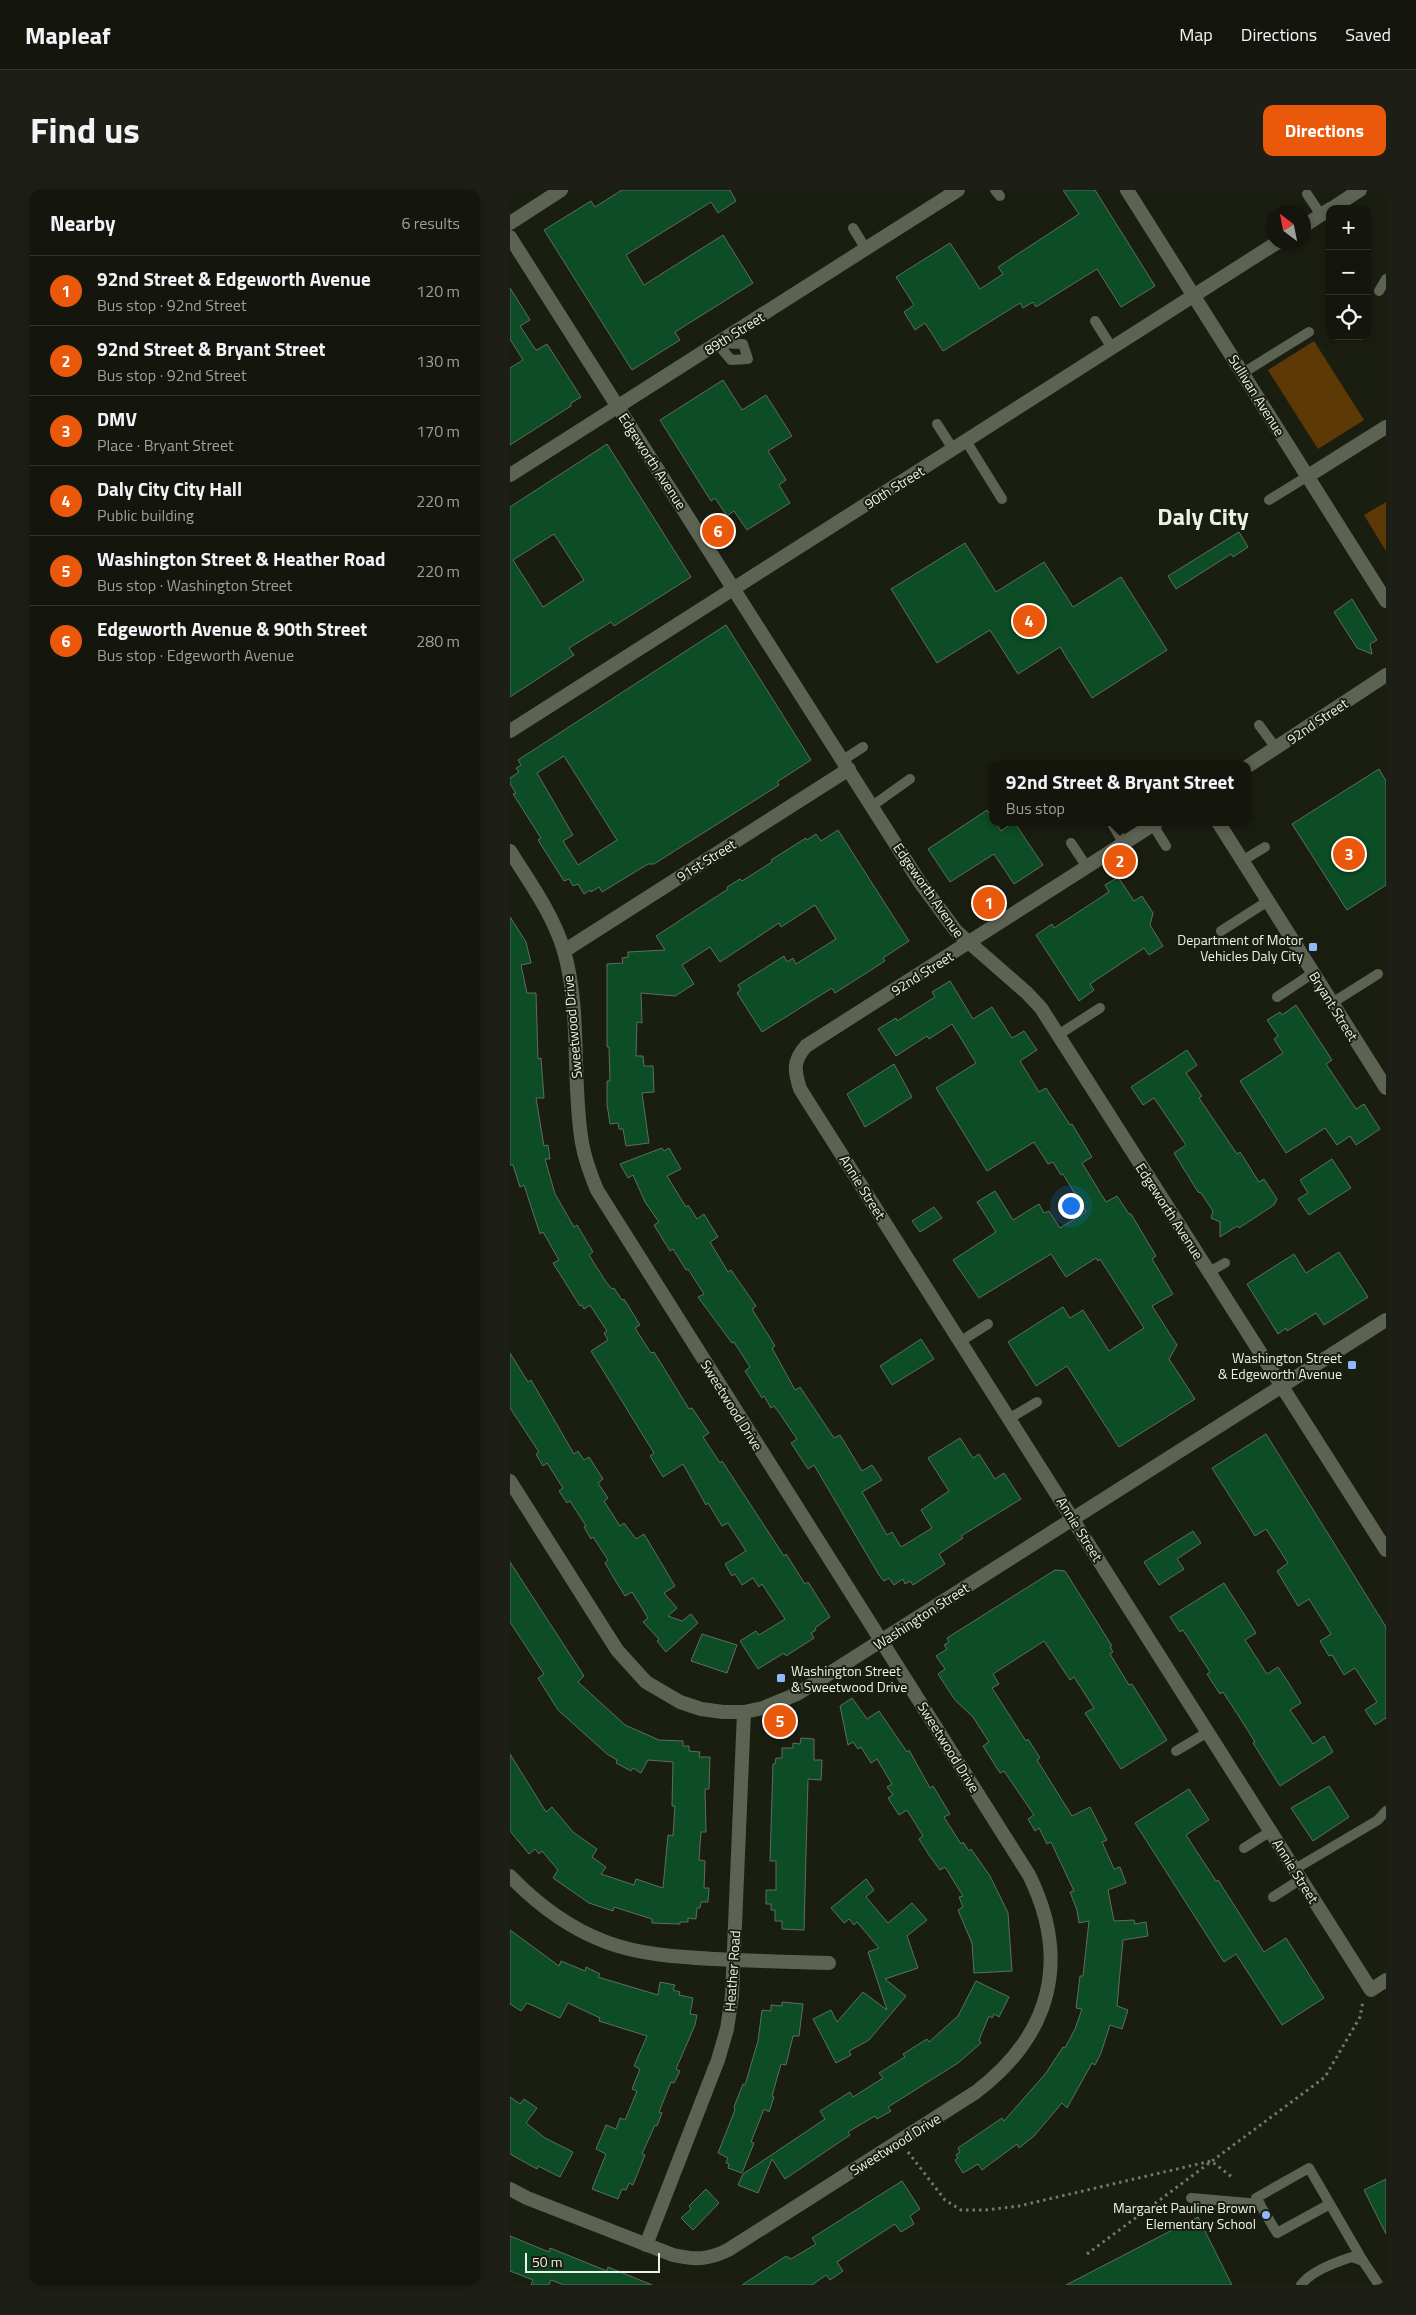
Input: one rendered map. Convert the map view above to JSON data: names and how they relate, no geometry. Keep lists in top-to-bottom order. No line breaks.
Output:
{"streets":{"street":["89th Street","Sullivan Avenue","Edgeworth Avenue","90th Street","92nd Street","91st Street","Bryant Street","Sweetwood Drive","Annie Street","Washington Street","Heather Road"]},"crossings":[["89th Street","Edgeworth Avenue"],["Sullivan Avenue","90th Street"],["Edgeworth Avenue","90th Street"],["Edgeworth Avenue","92nd Street"],["Edgeworth Avenue","91st Street"],["Edgeworth Avenue","Washington Street"],["92nd Street","Annie Street"],["91st Street","Sweetwood Drive"],["Sweetwood Drive","Washington Street"],["Sweetwood Drive","Heather Road"],["Annie Street","Washington Street"],["Washington Street","Heather Road"]],"districts":["Daly City"],"places":{"transit":["Department of Motor Vehicles Daly City","Washington Street & Edgeworth Avenue","Washington Street & Sweetwood Drive"],"other":["Margaret Pauline Brown Elementary School"]},"scale_bar":"50 m","north":"top left","page":{"header":"Mapleaf","nav":["Map","Directions","Saved"],"title":"Find us","buttons":"Directions","heading":["Nearby","6 results"],"map_buttons":["+","−"],"list":[{"mark":"1","name":"92nd Street & Edgeworth Avenue","note":"Bus stop · 92nd Street","value":"120 m"},{"mark":"2","name":"92nd Street & Bryant Street","note":"Bus stop · 92nd Street","value":"130 m"},{"mark":"3","name":"DMV","note":"Place · Bryant Street","value":"170 m"},{"mark":"4","name":"Daly City City Hall","note":"Public building","value":"220 m"},{"mark":"5","name":"Washington Street & Heather Road","note":"Bus stop · Washington Street","value":"220 m"},{"mark":"6","name":"Edgeworth Avenue & 90th Street","note":"Bus stop · Edgeworth Avenue","value":"280 m"}],"pins":["6","4","3","2","1","5"],"popup":["92nd Street & Bryant Street","Bus stop"],"scale":"50 m"}}
